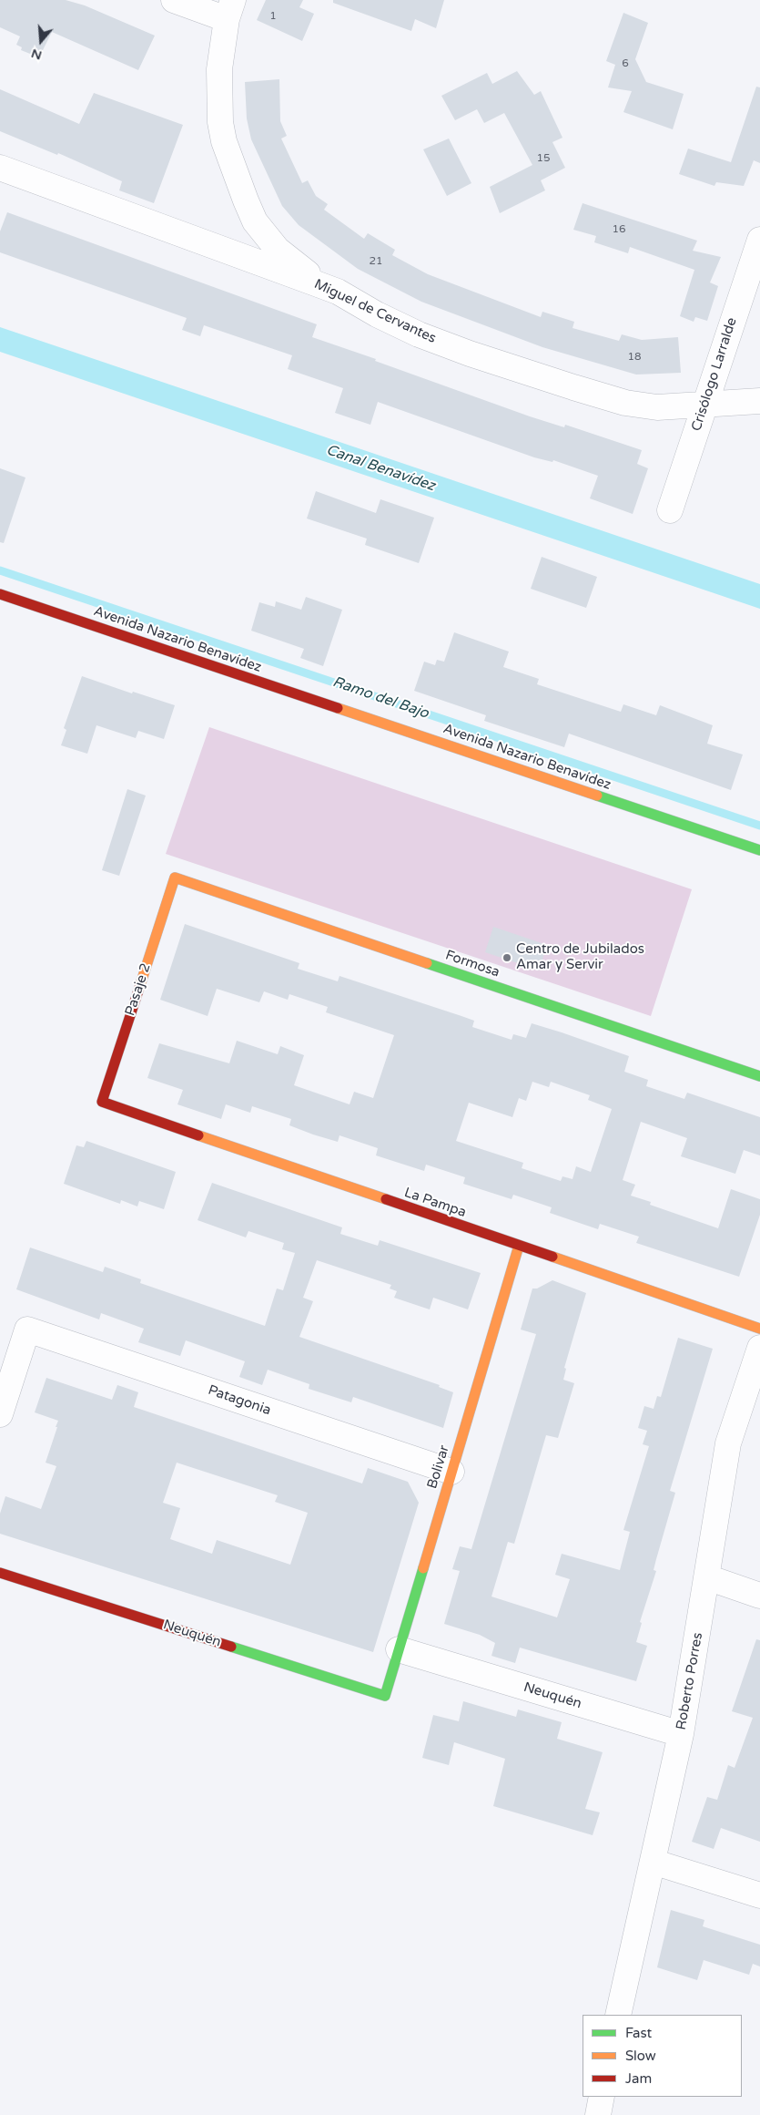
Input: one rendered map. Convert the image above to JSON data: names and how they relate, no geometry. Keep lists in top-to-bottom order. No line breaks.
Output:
{"streets":{"street":["Miguel de Cervantes","Crisólogo Larralde","Avenida Nazario Benavídez","Formosa","Pasaje 2","La Pampa","Patagonia","Bolivar","Neuquén","Roberto Porres"]},"crossings":[["Miguel de Cervantes","Crisólogo Larralde"],["Formosa","Pasaje 2"],["Pasaje 2","La Pampa"],["La Pampa","Bolivar"],["Patagonia","Bolivar"],["Bolivar","Neuquén"],["Neuquén","Roberto Porres"]],"water":["Canal Benavídez","Ramo del Bajo"],"places":["Centro de Jubilados Amar y Servir"],"house_numbers":["1","6","15","16","21","18"],"legend":["Fast","Slow","Jam"],"north":"bottom"}
